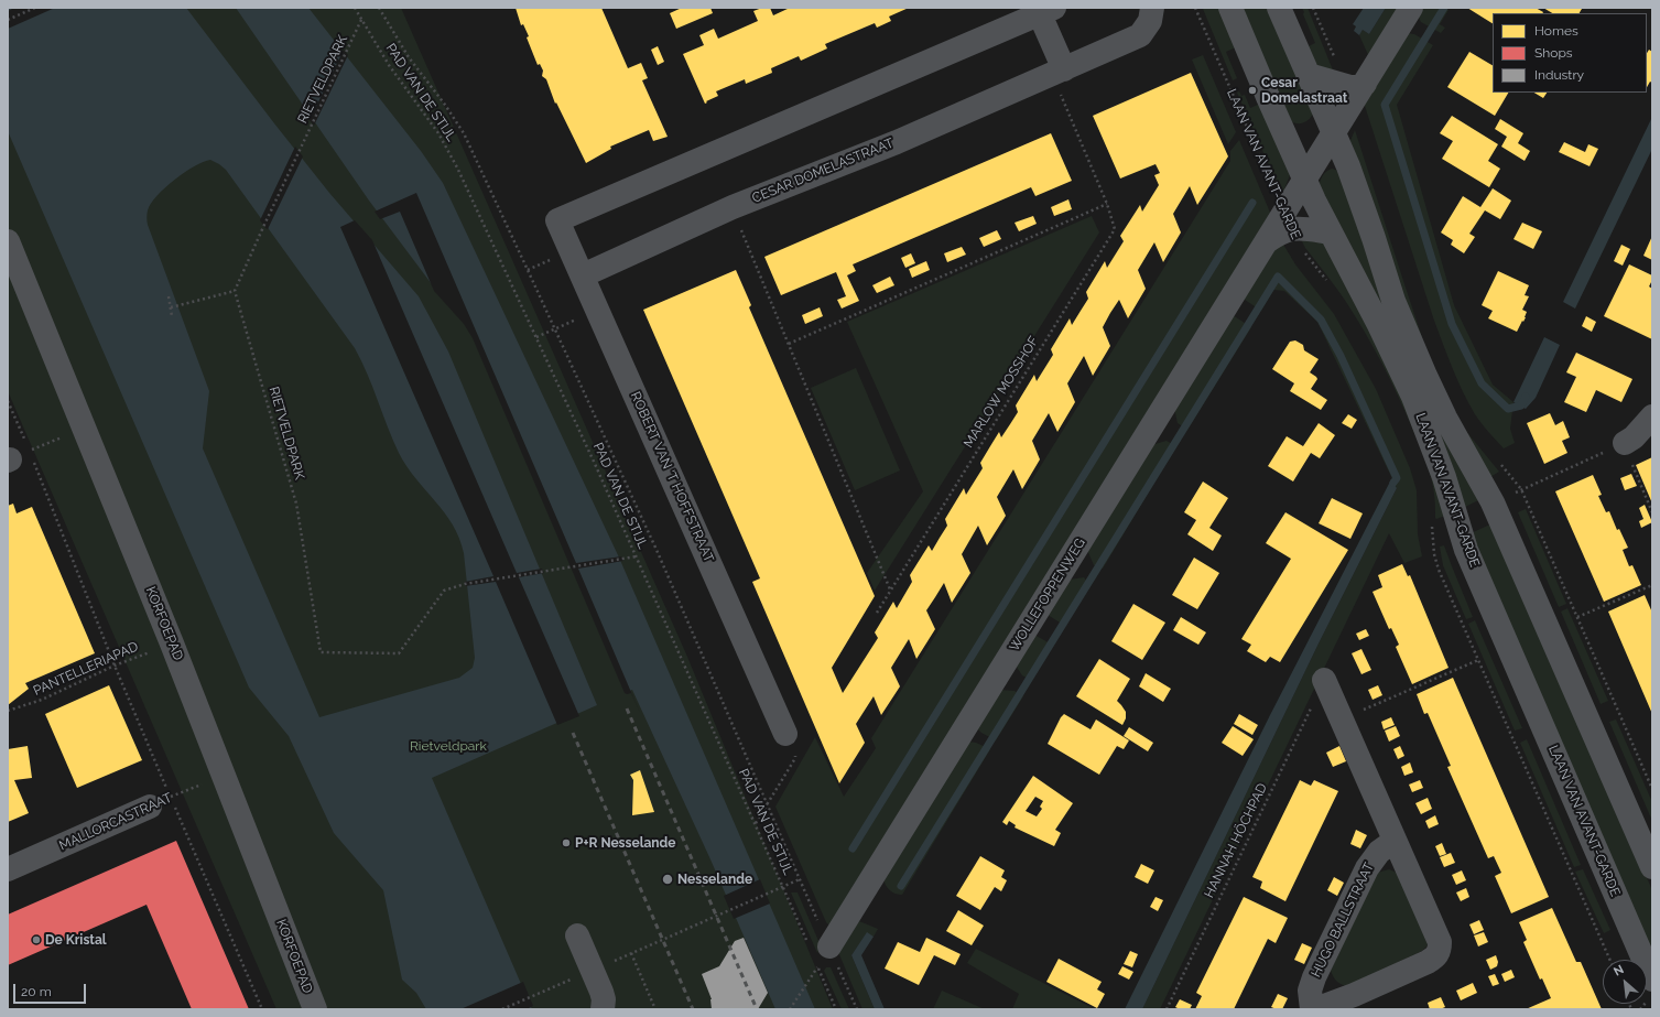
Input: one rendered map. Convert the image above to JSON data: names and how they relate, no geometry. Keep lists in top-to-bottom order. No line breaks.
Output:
{"streets":{"street":["LAAN VAN AVANT-GARDE","CESAR DOMELASTRAAT","ROBERT VAN 'T HOFFSTRAAT","WOLLEFOPPENWEG","KORFOEPAD","MALLORCASTRAAT","HUGO BALLSTRAAT"],"path":["RIETVELDPARK","PAD VAN DE STIJL","MARLOW MOSSHOF","PANTELLERIAPAD","HANNAH HÖCHPAD"]},"crossings":[["RIETVELDPARK","PAD VAN DE STIJL"],["PAD VAN DE STIJL","WOLLEFOPPENWEG"],["LAAN VAN AVANT-GARDE","WOLLEFOPPENWEG"],["CESAR DOMELASTRAAT","MARLOW MOSSHOF"],["CESAR DOMELASTRAAT","ROBERT VAN 'T HOFFSTRAAT"],["KORFOEPAD","PANTELLERIAPAD"],["KORFOEPAD","MALLORCASTRAAT"]],"parks":["Rietveldpark"],"places":["Cesar Domelastraat","P+R Nesselande","Nesselande","De Kristal"],"legend":["Homes","Shops","Industry"],"scale_bar":"20 m","north":"top left"}
